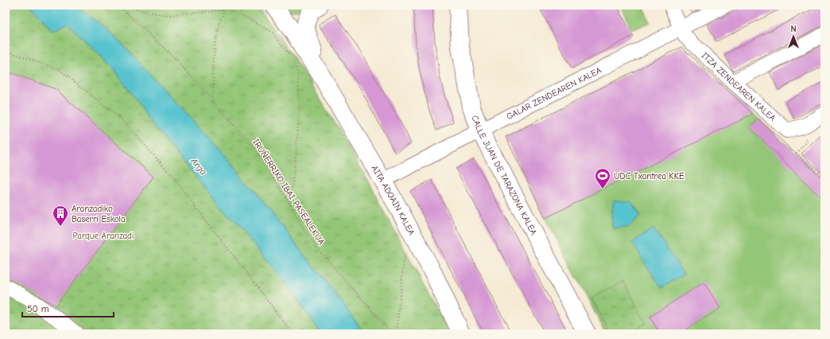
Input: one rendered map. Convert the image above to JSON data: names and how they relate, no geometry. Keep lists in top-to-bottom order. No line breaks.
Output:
{"streets":{"street":["ITZA ZENDEAREN KALEA","GALAR ZENDEAREN KALEA","CALLE JUAN DE TARAZONA KALEA","AITA ADOAIN KALEA"],"path":["IRUÑERRIKO IBAI-PASEALEKUA"]},"crossings":[["ITZA ZENDEAREN KALEA","GALAR ZENDEAREN KALEA"],["GALAR ZENDEAREN KALEA","CALLE JUAN DE TARAZONA KALEA"],["GALAR ZENDEAREN KALEA","AITA ADOAIN KALEA"]],"water":["Arga"],"parks":["Parque Aranzadi"],"places":{"sports":["UDC Txantrea KKE"],"building":["Aranzadiko Baserri Eskola"]},"scale_bar":"50 m","north":"top"}
